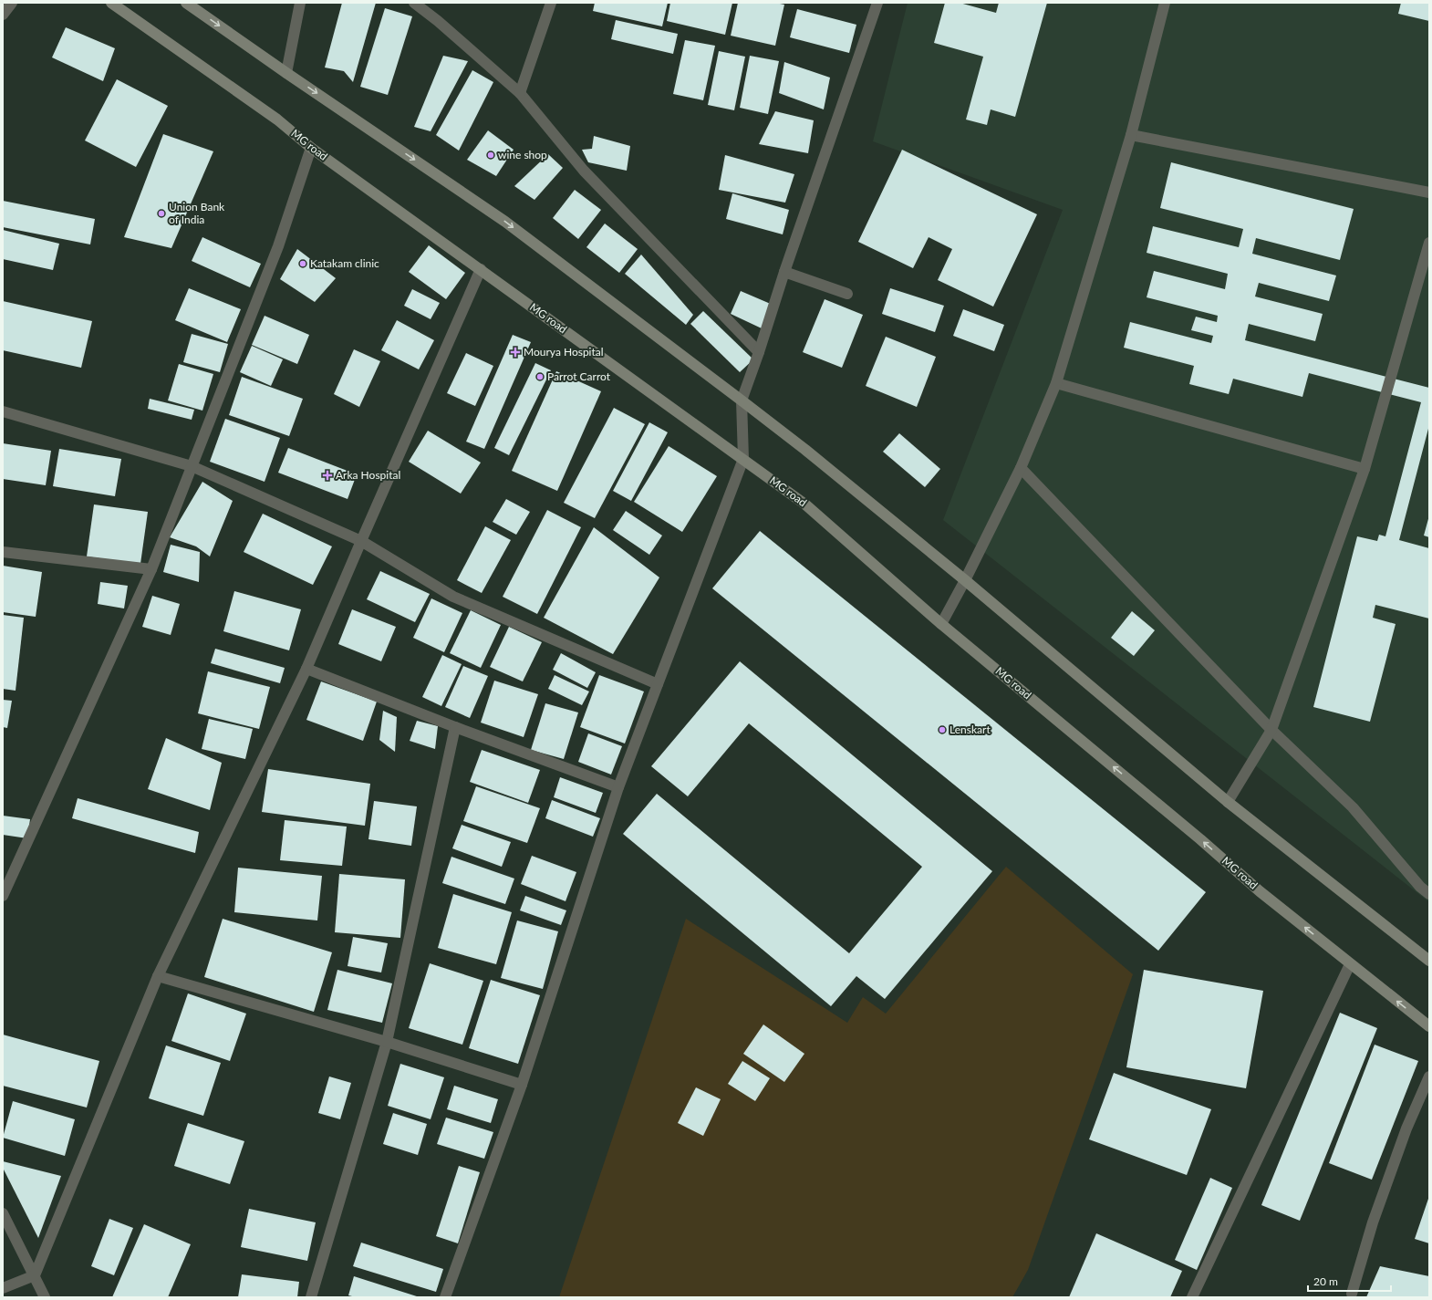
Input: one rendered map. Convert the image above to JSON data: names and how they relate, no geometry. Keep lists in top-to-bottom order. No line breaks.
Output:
{"streets":{"main road":["MG road"]},"places":{"other":["wine shop","Union Bank of India","Katakam clinic","Parrot Carrot","Lenskart"],"health":["Mourya Hospital","Arka Hospital"]},"scale_bar":"20 m"}
